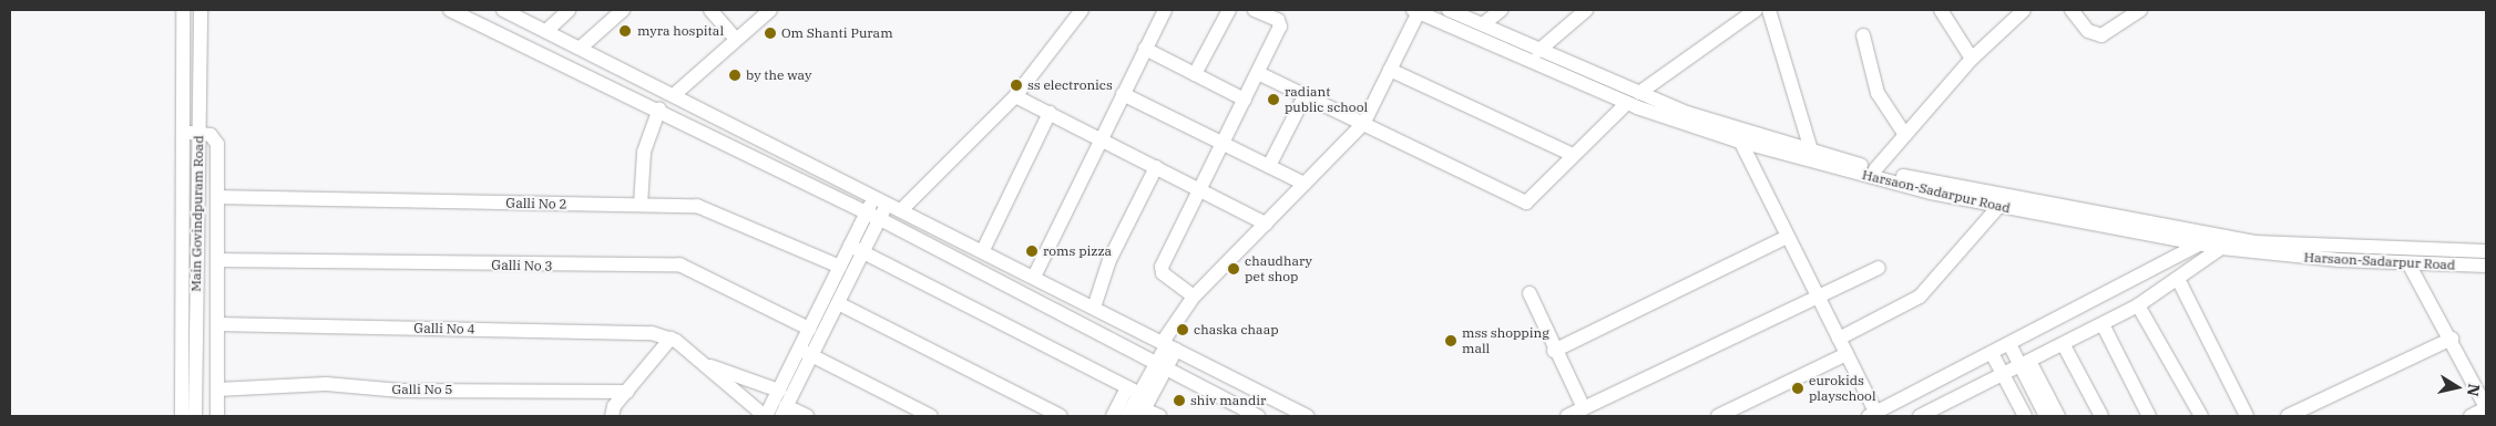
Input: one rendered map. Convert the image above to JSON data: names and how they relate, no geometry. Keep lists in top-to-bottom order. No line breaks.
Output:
{"streets":{"street":["Harsaon-Sadarpur Road","Galli No 2","Main Govindpuram Road","Galli No 3","Galli No 4","Galli No 5"]},"places":["myra hospital","Om Shanti Puram","by the way","ss electronics","radiant public school","roms pizza","chaudhary pet shop","chaska chaap","mss shopping mall","eurokids playschool","shiv mandir"],"north":"right"}
